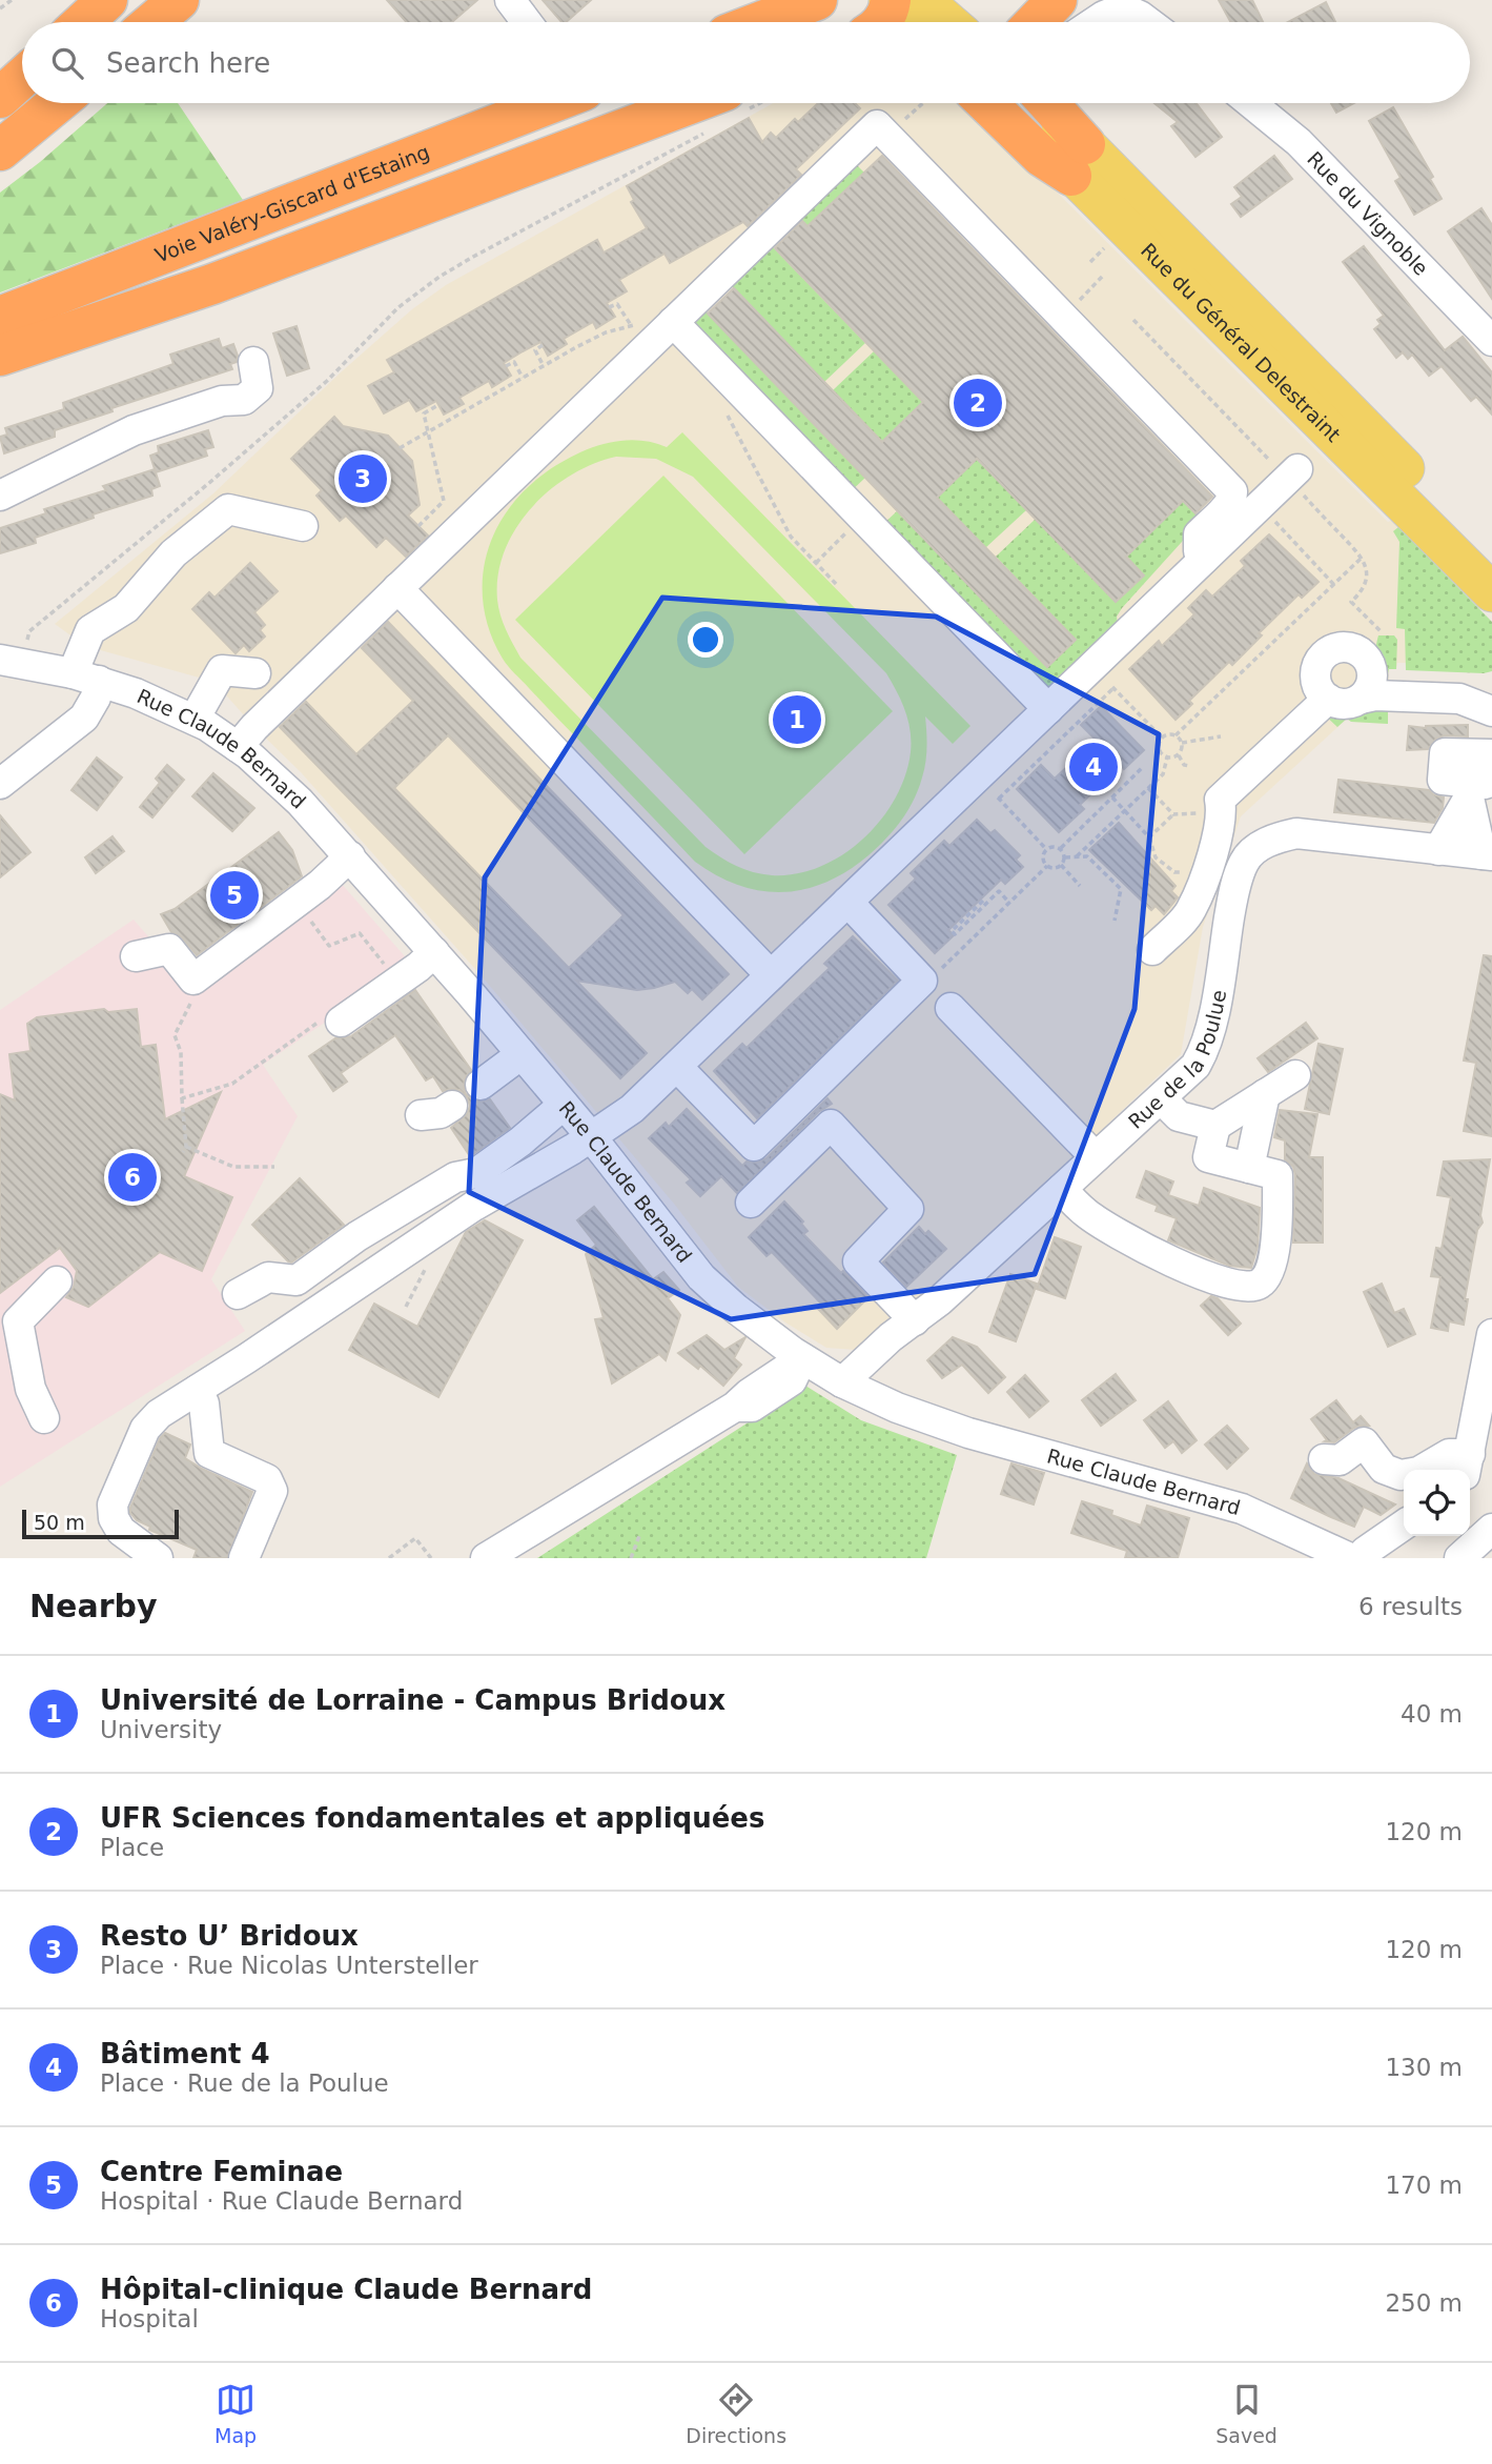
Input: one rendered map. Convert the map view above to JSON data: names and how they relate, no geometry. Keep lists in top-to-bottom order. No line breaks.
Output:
{"streets":{"highway":["Voie Valéry-Giscard d'Estaing"],"main road":["Rue du Général Delestraint"],"street":["Rue du Vignoble","Rue Claude Bernard","Rue de la Poulue"]},"crossings":[["Rue Claude Bernard","Rue de la Poulue"]],"scale_bar":"50 m","page":{"search":"Search here","pins":["2","3","1","4","5","6"],"scale":"50 m","heading":["Nearby","6 results"],"list":[{"mark":"1","name":"Université de Lorraine - Campus Bridoux","note":"University","value":"40 m"},{"mark":"2","name":"UFR Sciences fondamentales et appliquées","note":"Place","value":"120 m"},{"mark":"3","name":"Resto U’ Bridoux","note":"Place · Rue Nicolas Untersteller","value":"120 m"},{"mark":"4","name":"Bâtiment 4","note":"Place · Rue de la Poulue","value":"130 m"},{"mark":"5","name":"Centre Feminae","note":"Hospital · Rue Claude Bernard","value":"170 m"},{"mark":"6","name":"Hôpital-clinique Claude Bernard","note":"Hospital","value":"250 m"}],"nav":["Map","Directions","Saved"]}}
